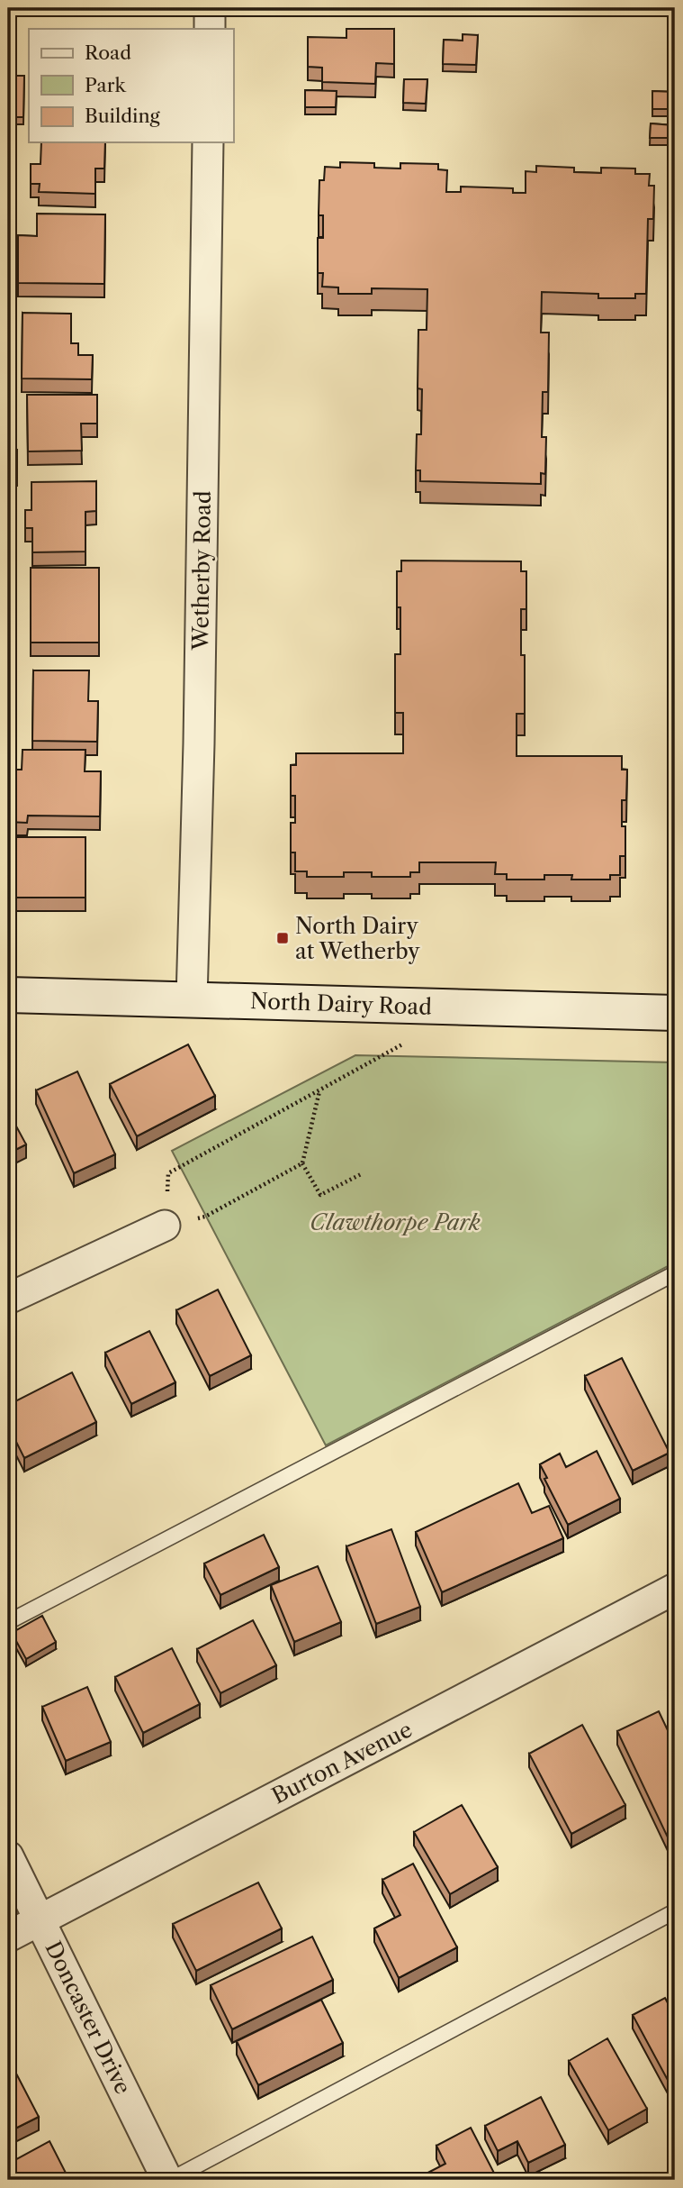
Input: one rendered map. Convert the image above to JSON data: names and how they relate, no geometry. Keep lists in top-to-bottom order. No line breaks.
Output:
{"streets":{"street":["Wetherby Road","North Dairy Road","Burton Avenue","Doncaster Drive"]},"crossings":[["Wetherby Road","North Dairy Road"],["Burton Avenue","Doncaster Drive"]],"parks":["Clawthorpe Park"],"places":{"transit":["North Dairy at Wetherby"]},"legend":["Road","Park","Building"]}
